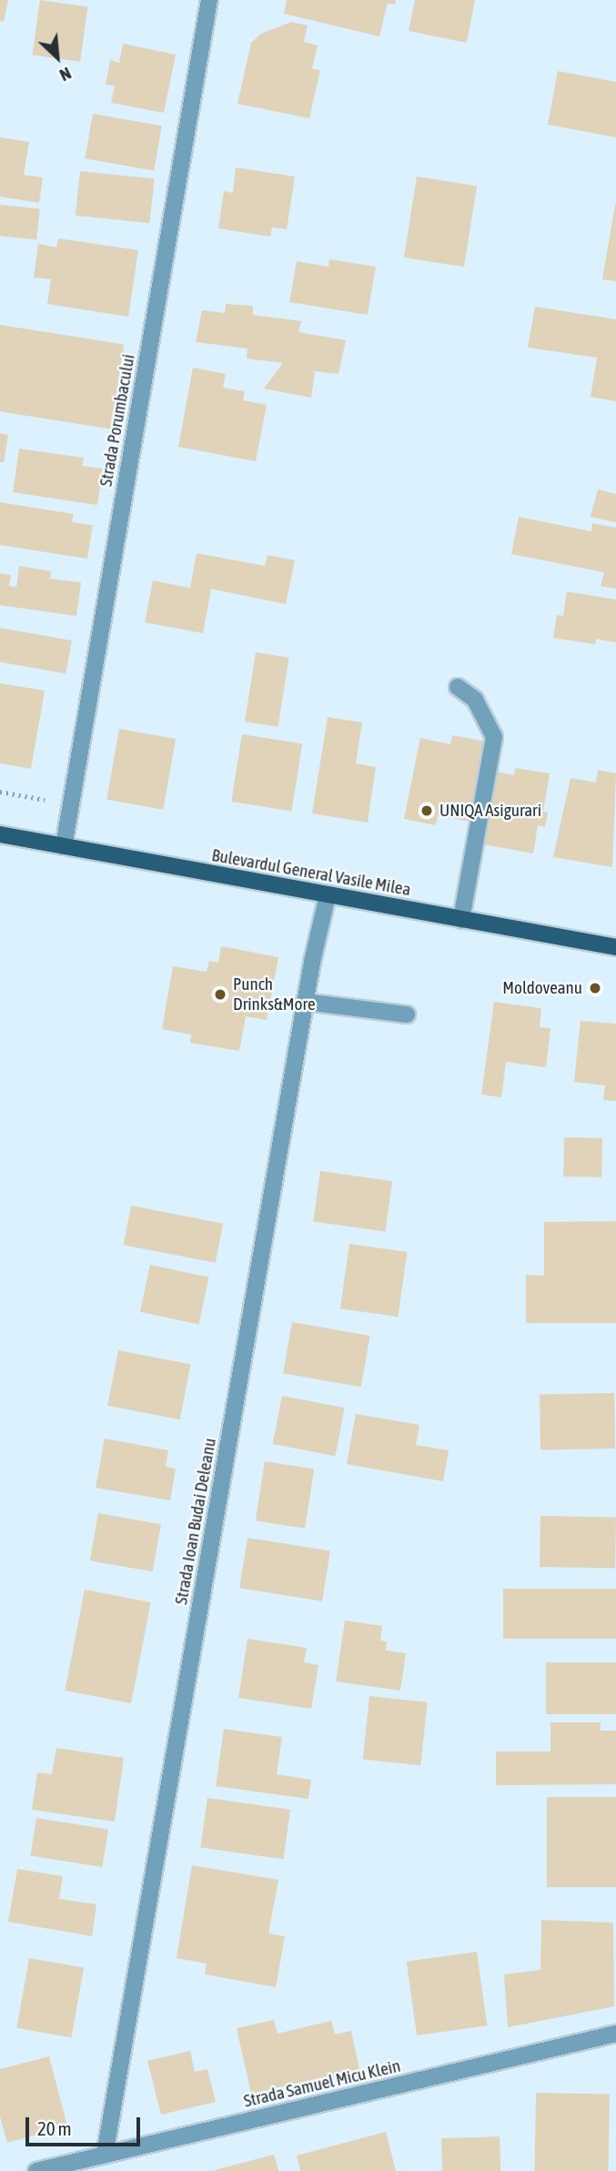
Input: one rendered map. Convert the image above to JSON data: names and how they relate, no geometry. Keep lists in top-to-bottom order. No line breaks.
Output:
{"streets":{"main road":["Bulevardul General Vasile Milea"],"street":["Strada Porumbacului","Strada Ioan Budai Deleanu","Strada Samuel Micu Klein"]},"crossings":[["Strada Porumbacului","Bulevardul General Vasile Milea"],["Bulevardul General Vasile Milea","Strada Ioan Budai Deleanu"],["Strada Ioan Budai Deleanu","Strada Samuel Micu Klein"]],"places":["UNIQA Asigurari","Moldoveanu","Punch Drinks&More"],"scale_bar":"20 m","north":"bottom right"}
